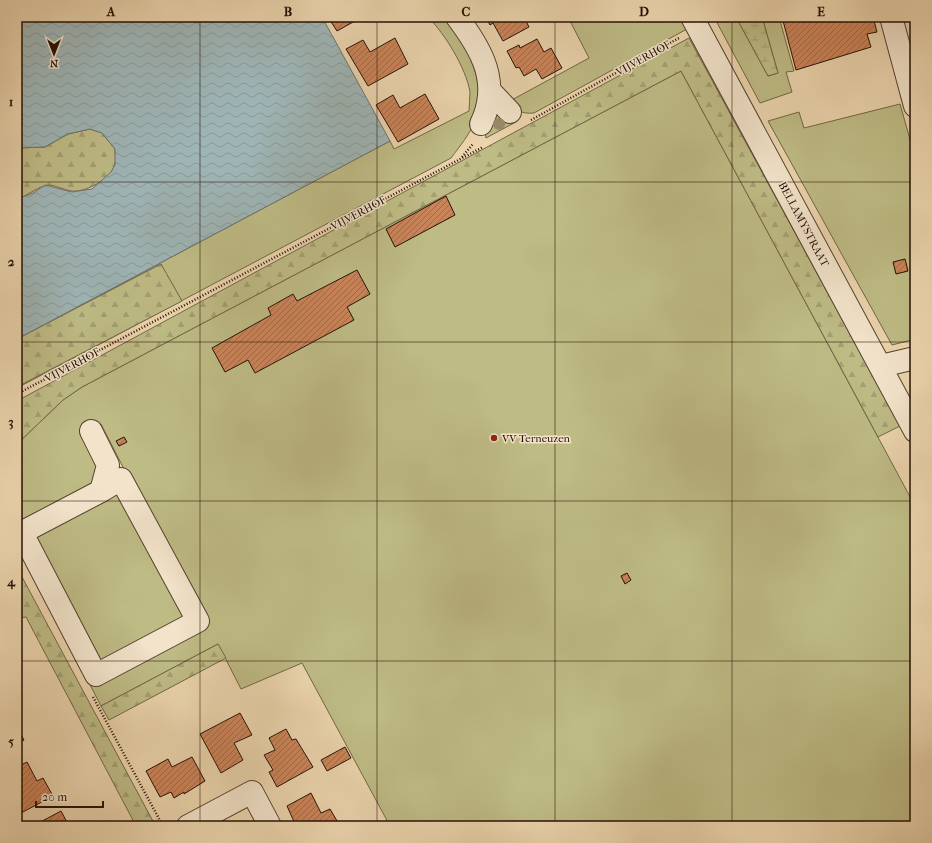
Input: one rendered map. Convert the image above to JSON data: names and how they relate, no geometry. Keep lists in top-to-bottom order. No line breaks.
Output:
{"streets":{"street":["BELLAMYSTRAAT"],"path":["VIJVERHOF"]},"crossings":[["VIJVERHOF","BELLAMYSTRAAT"]],"places":["VV Terneuzen"],"scale_bar":"20 m","north":"bottom","grid":{"columns":["A","B","C","D","E"],"rows":["1","2","3","4","5"]}}
